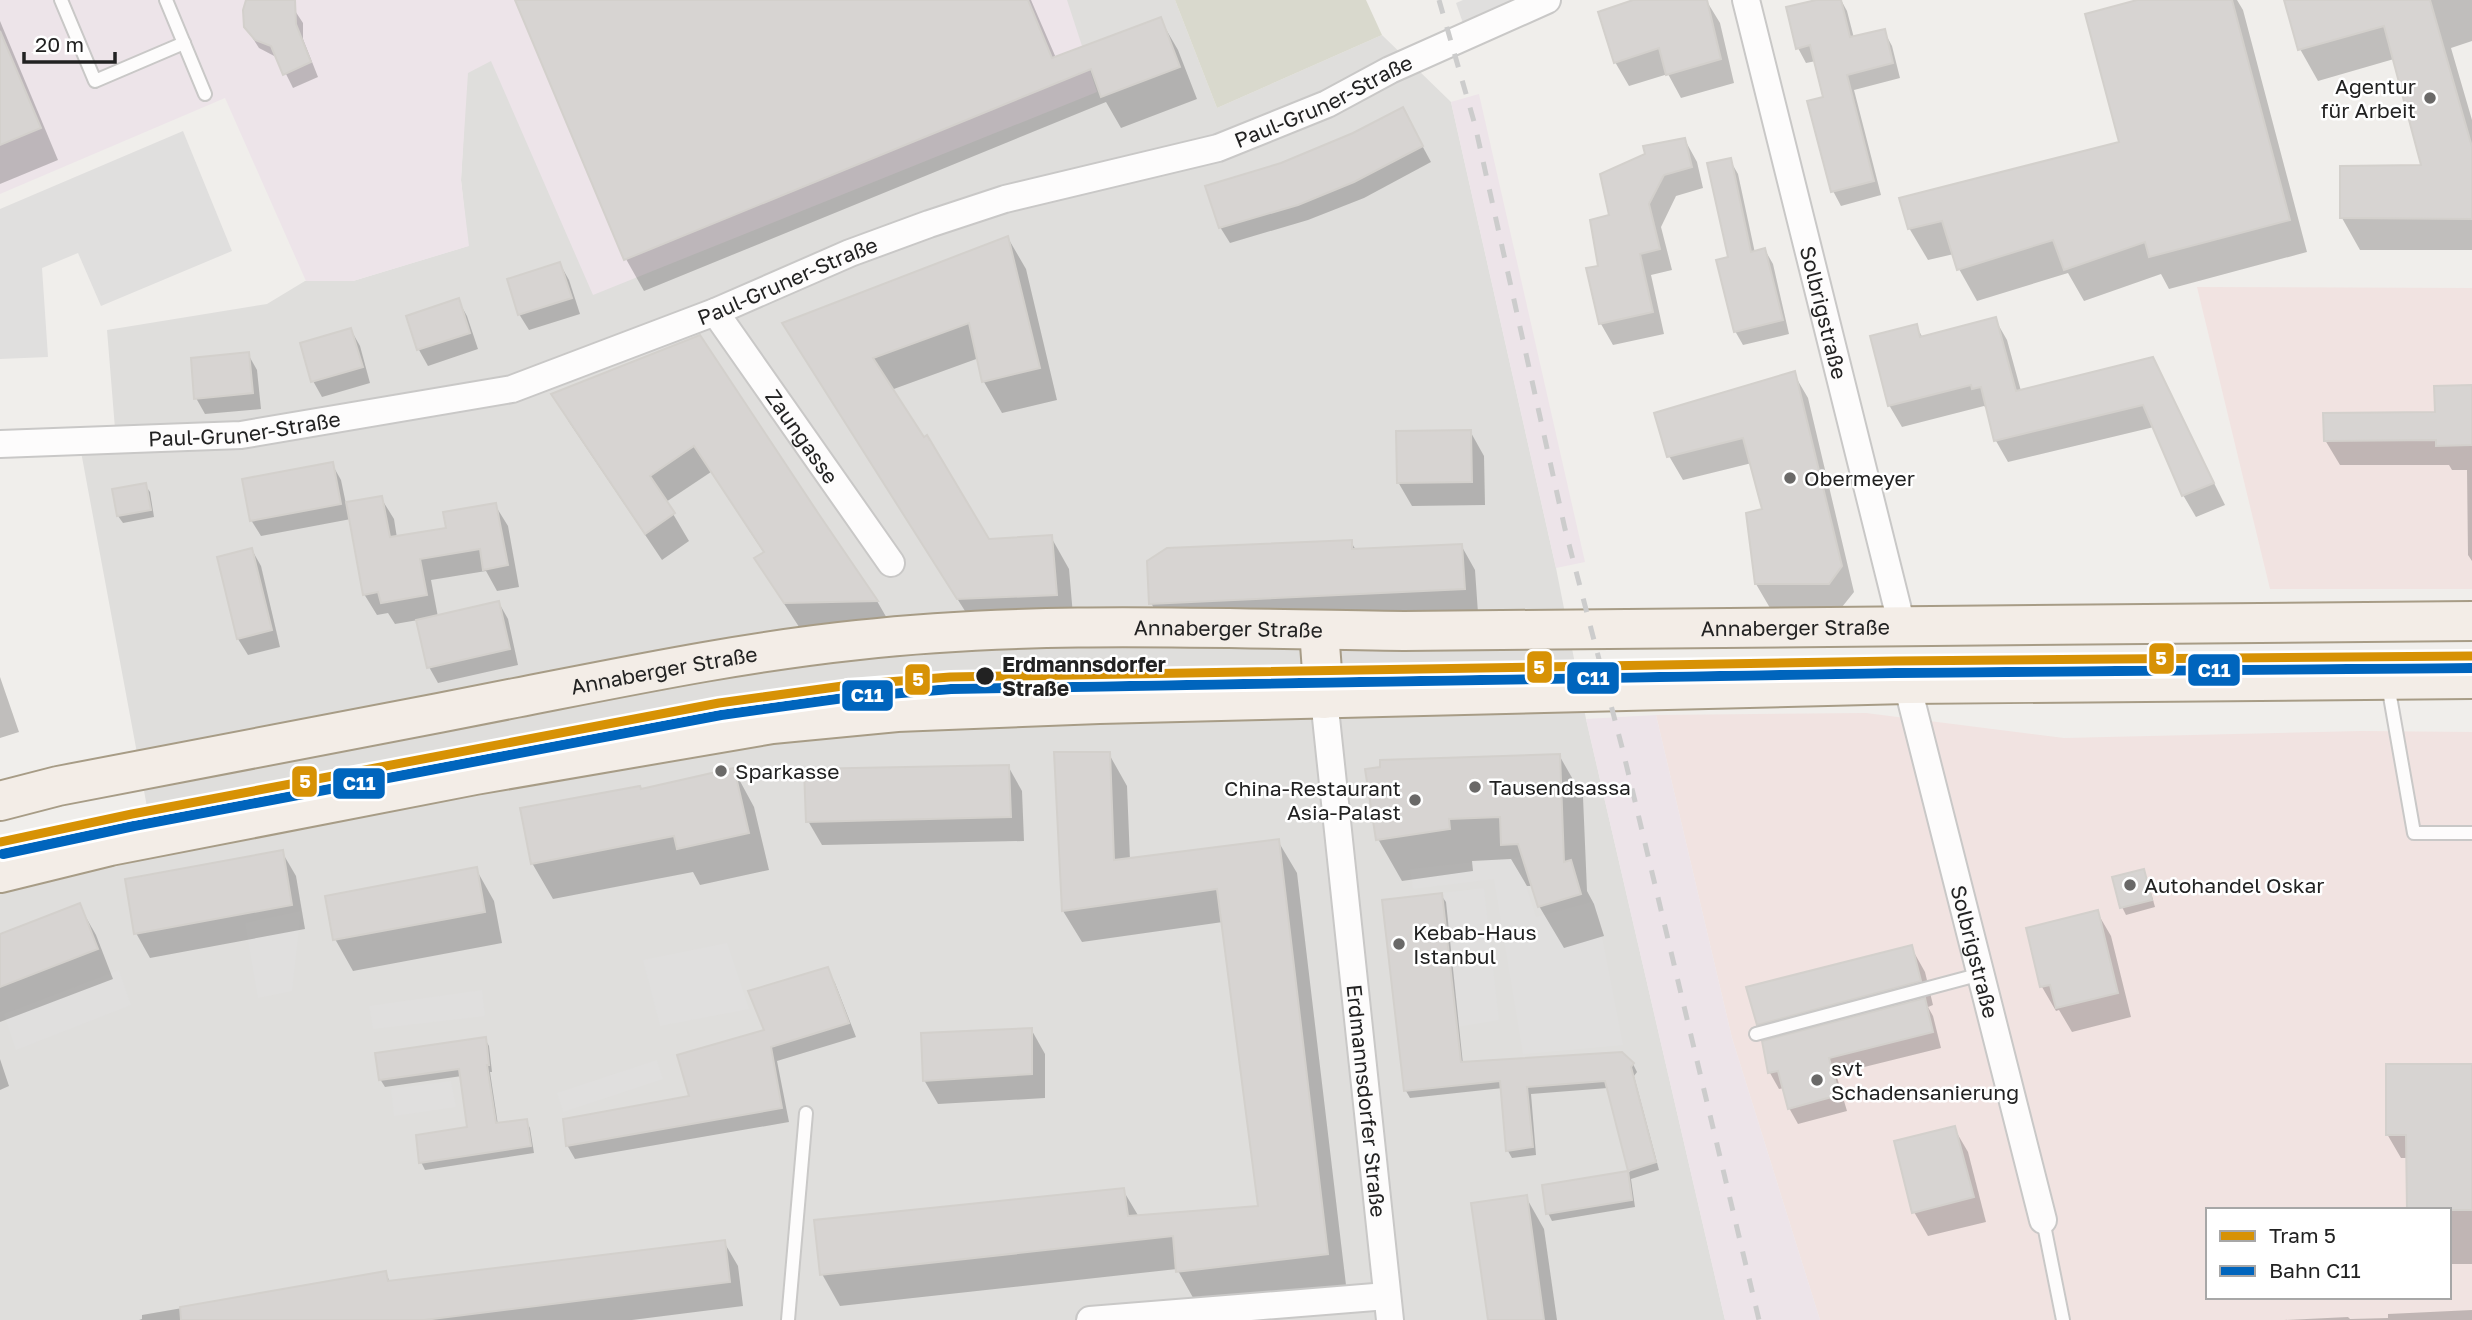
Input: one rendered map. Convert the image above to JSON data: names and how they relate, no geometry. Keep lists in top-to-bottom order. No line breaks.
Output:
{"streets":{"main road":["Annaberger Straße","Erdmannsdorfer Straße"],"street":["Paul-Gruner-Straße","Solbrigstraße","Zaungasse"]},"crossings":[["Paul-Gruner-Straße","Zaungasse"],["Solbrigstraße","Annaberger Straße"],["Annaberger Straße","Erdmannsdorfer Straße"]],"places":["Agentur für Arbeit","Obermeyer","Erdmannsdorfer Straße","Sparkasse","Tausendsassa","China-Restaurant Asia-Palast","Autohandel Oskar","Kebab-Haus Istanbul","svt Schadensanierung"],"lines":["tram line 5","rail line C11"],"legend":["Tram 5","Bahn C11"],"scale_bar":"20 m"}
